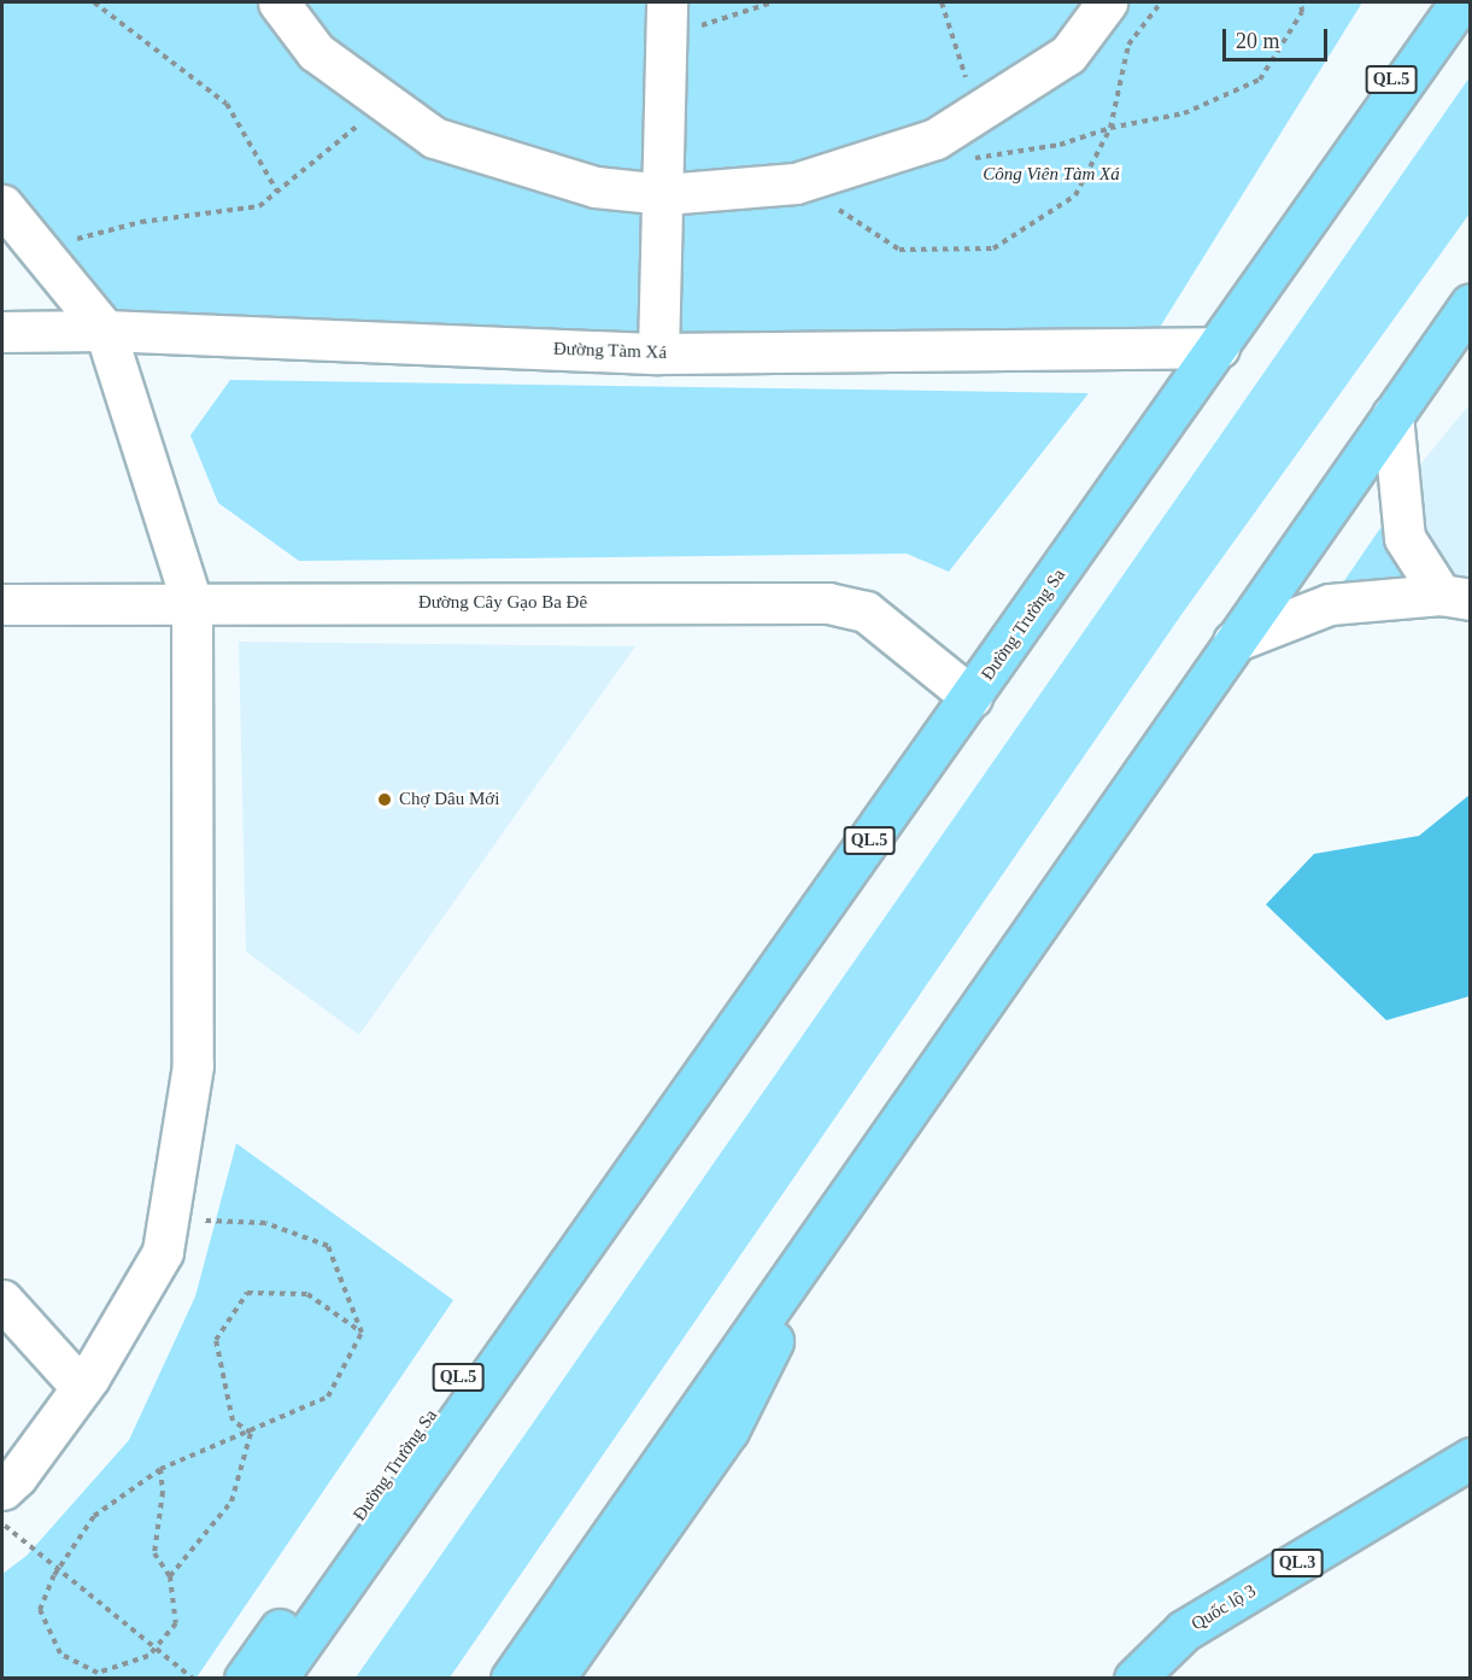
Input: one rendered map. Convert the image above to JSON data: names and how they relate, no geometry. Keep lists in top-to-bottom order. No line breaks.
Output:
{"streets":{"highway":["QL.5","Đường Trường Sa","QL.3","Quốc lộ 3"],"street":["Đường Tàm Xá","Đường Cây Gạo Ba Đê"]},"crossings":[["Đường Tàm Xá","Đường Trường Sa"],["Đường Cây Gạo Ba Đê","Đường Trường Sa"]],"parks":["Công Viên Tàm Xá"],"places":["Chợ Dâu Mới"],"scale_bar":"20 m"}
